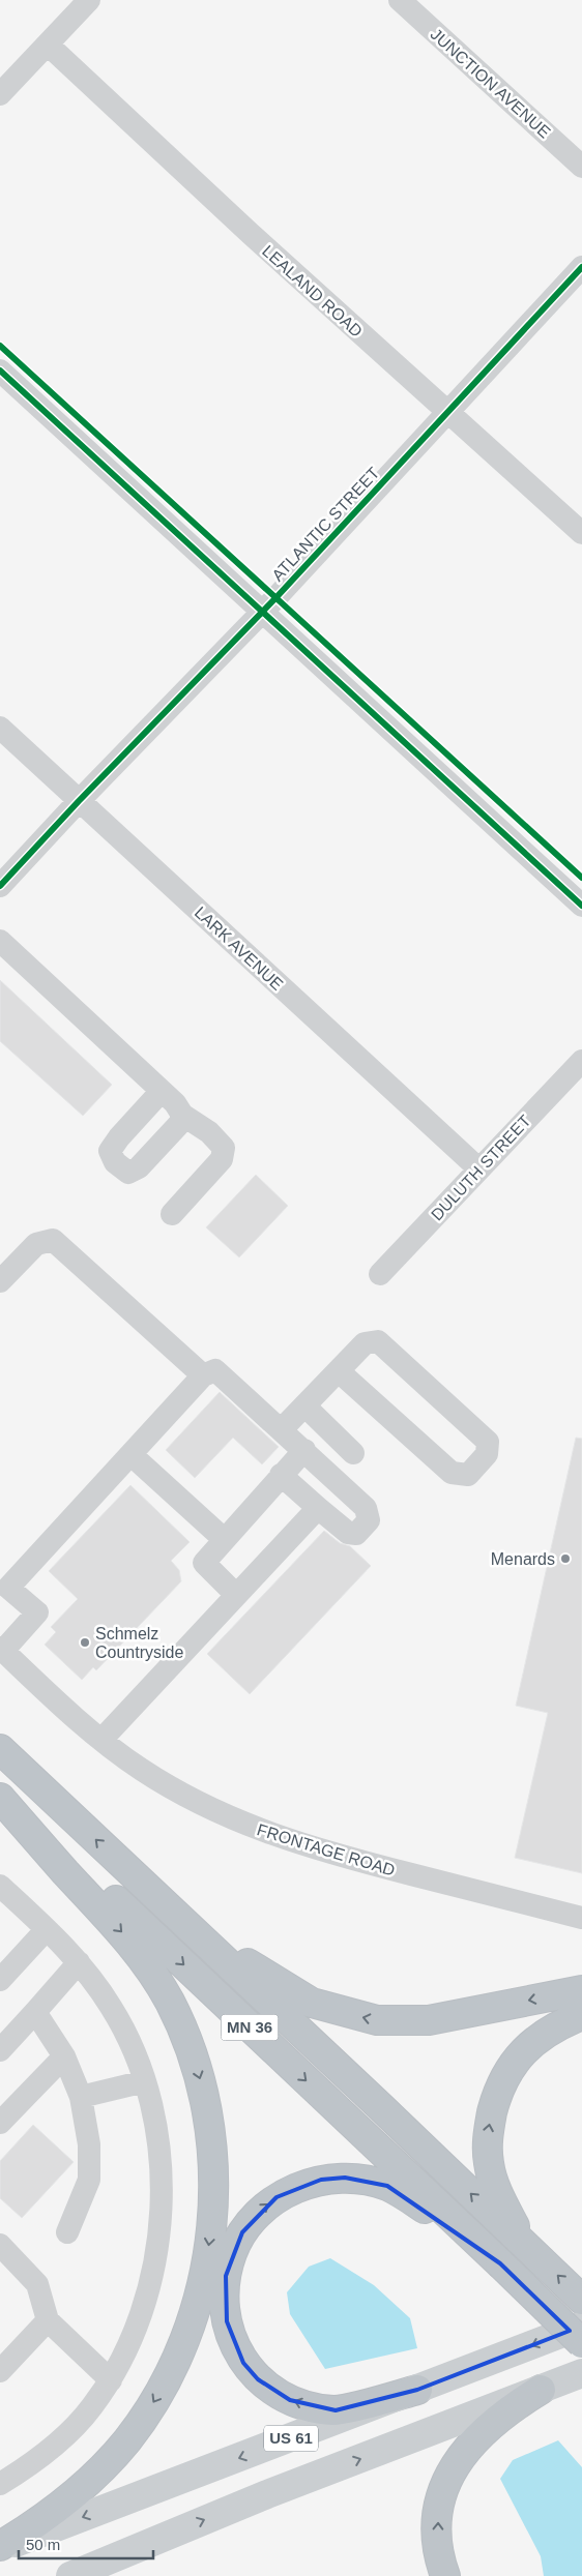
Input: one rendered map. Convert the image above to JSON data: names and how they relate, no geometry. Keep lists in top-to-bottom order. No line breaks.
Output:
{"streets":{"highway":["MN 36"],"main road":["US 61"],"street":["JUNCTION AVENUE","LEALAND ROAD","ATLANTIC STREET","LARK AVENUE","DULUTH STREET","FRONTAGE ROAD"]},"crossings":[["LEALAND ROAD","ATLANTIC STREET"],["ATLANTIC STREET","LARK AVENUE"],["LARK AVENUE","DULUTH STREET"]],"places":["Menards","Schmelz Countryside"],"scale_bar":"50 m"}
